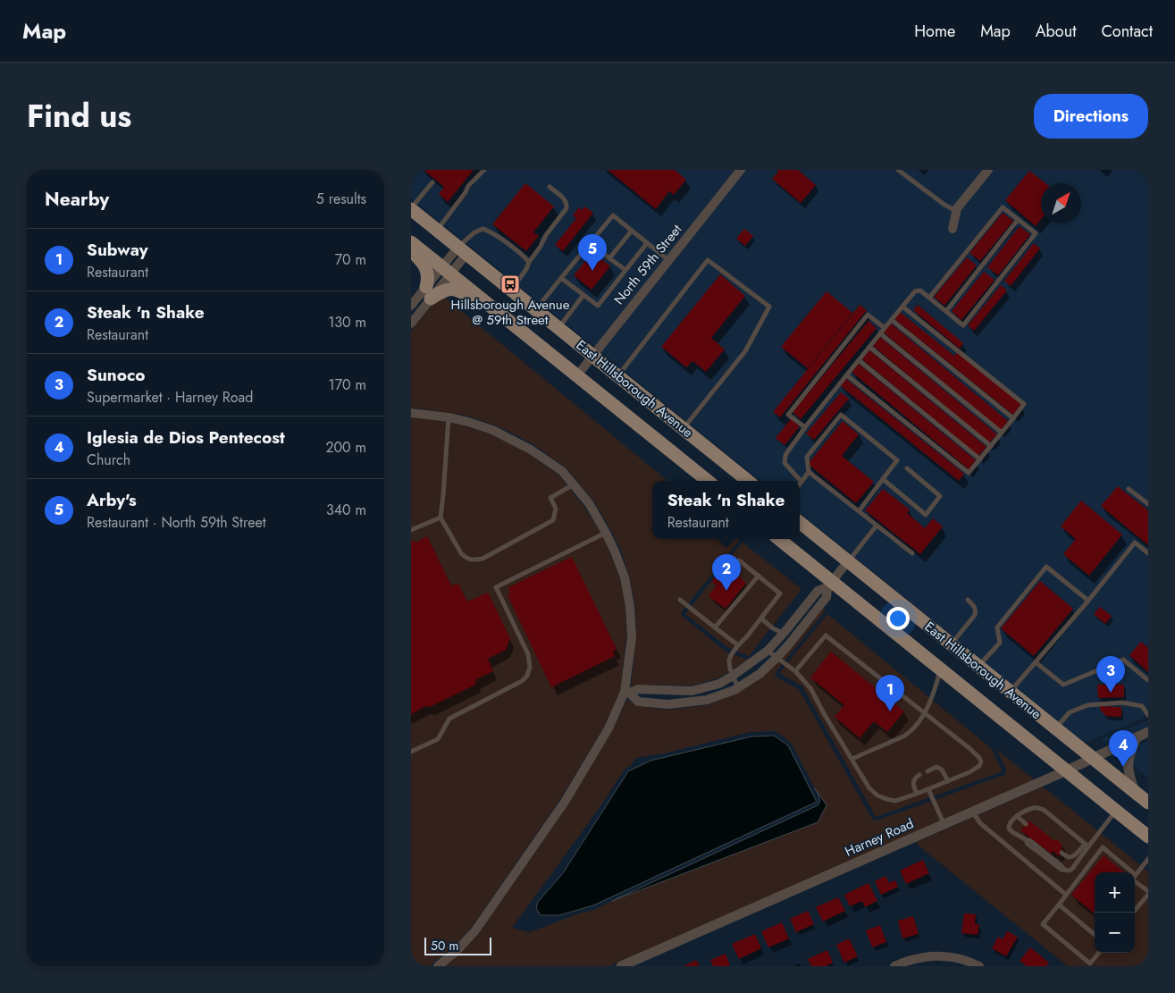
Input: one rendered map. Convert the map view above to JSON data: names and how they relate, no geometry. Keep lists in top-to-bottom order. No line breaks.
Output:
{"streets":{"main road":["East Hillsborough Avenue"],"street":["North 59th Street","Harney Road"]},"crossings":[["North 59th Street","East Hillsborough Avenue"],["East Hillsborough Avenue","Harney Road"]],"places":{"bus stop":["Hillsborough Avenue @ 59th Street"]},"scale_bar":"50 m","north":"top right","page":{"header":"Map","nav":["Home","Map","About","Contact"],"title":"Find us","buttons":"Directions","heading":["Nearby","5 results"],"list":[{"mark":"1","name":"Subway","note":"Restaurant","value":"70 m"},{"mark":"2","name":"Steak 'n Shake","note":"Restaurant","value":"130 m"},{"mark":"3","name":"Sunoco","note":"Supermarket · Harney Road","value":"170 m"},{"mark":"4","name":"Iglesia de Dios Pentecost","note":"Church","value":"200 m"},{"mark":"5","name":"Arby's","note":"Restaurant · North 59th Street","value":"340 m"}],"pins":["5","2","3","1","4"],"popup":["Steak 'n Shake","Restaurant"],"map_buttons":["+","−"],"scale":"50 m"}}
